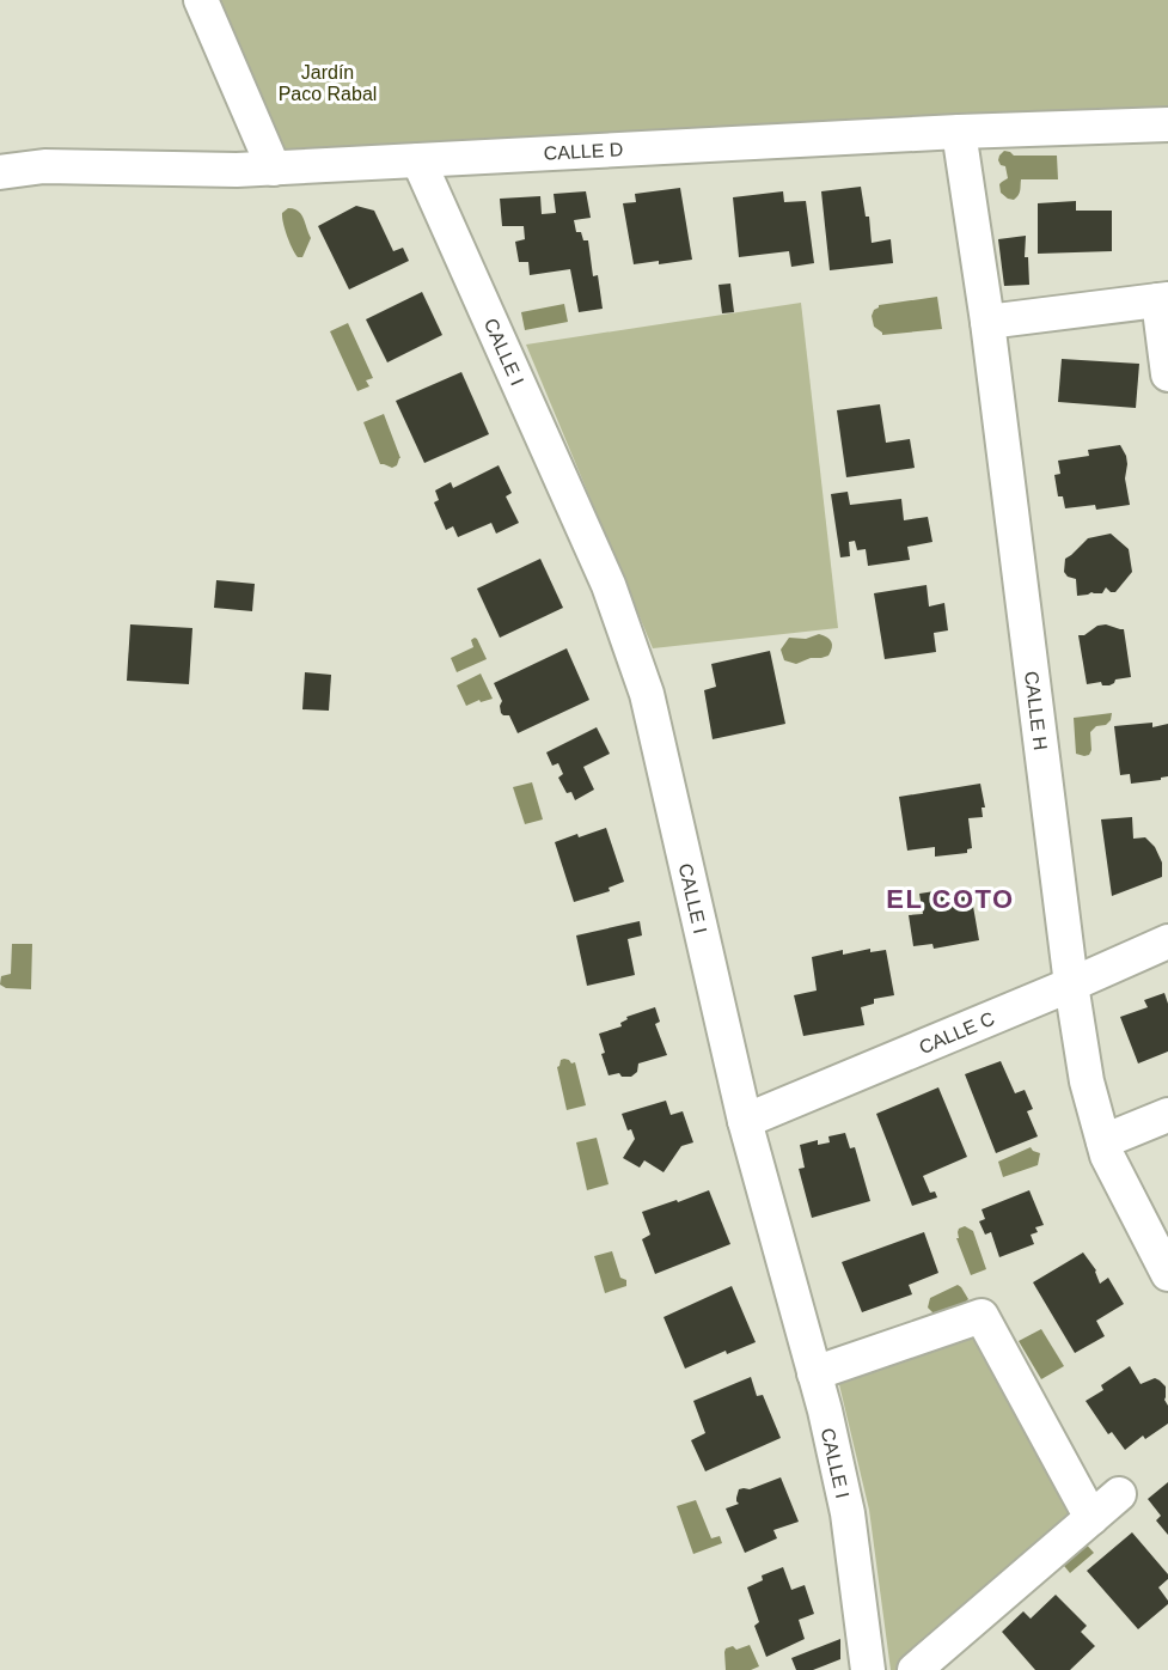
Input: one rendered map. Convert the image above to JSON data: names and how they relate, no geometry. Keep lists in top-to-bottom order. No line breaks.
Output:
{"streets":{"street":["CALLE D","CALLE I","CALLE H","CALLE C"]},"crossings":[["CALLE D","CALLE I"],["CALLE D","CALLE H"],["CALLE I","CALLE C"],["CALLE H","CALLE C"]],"districts":["EL COTO"],"parks":["Jardín Paco Rabal"]}
